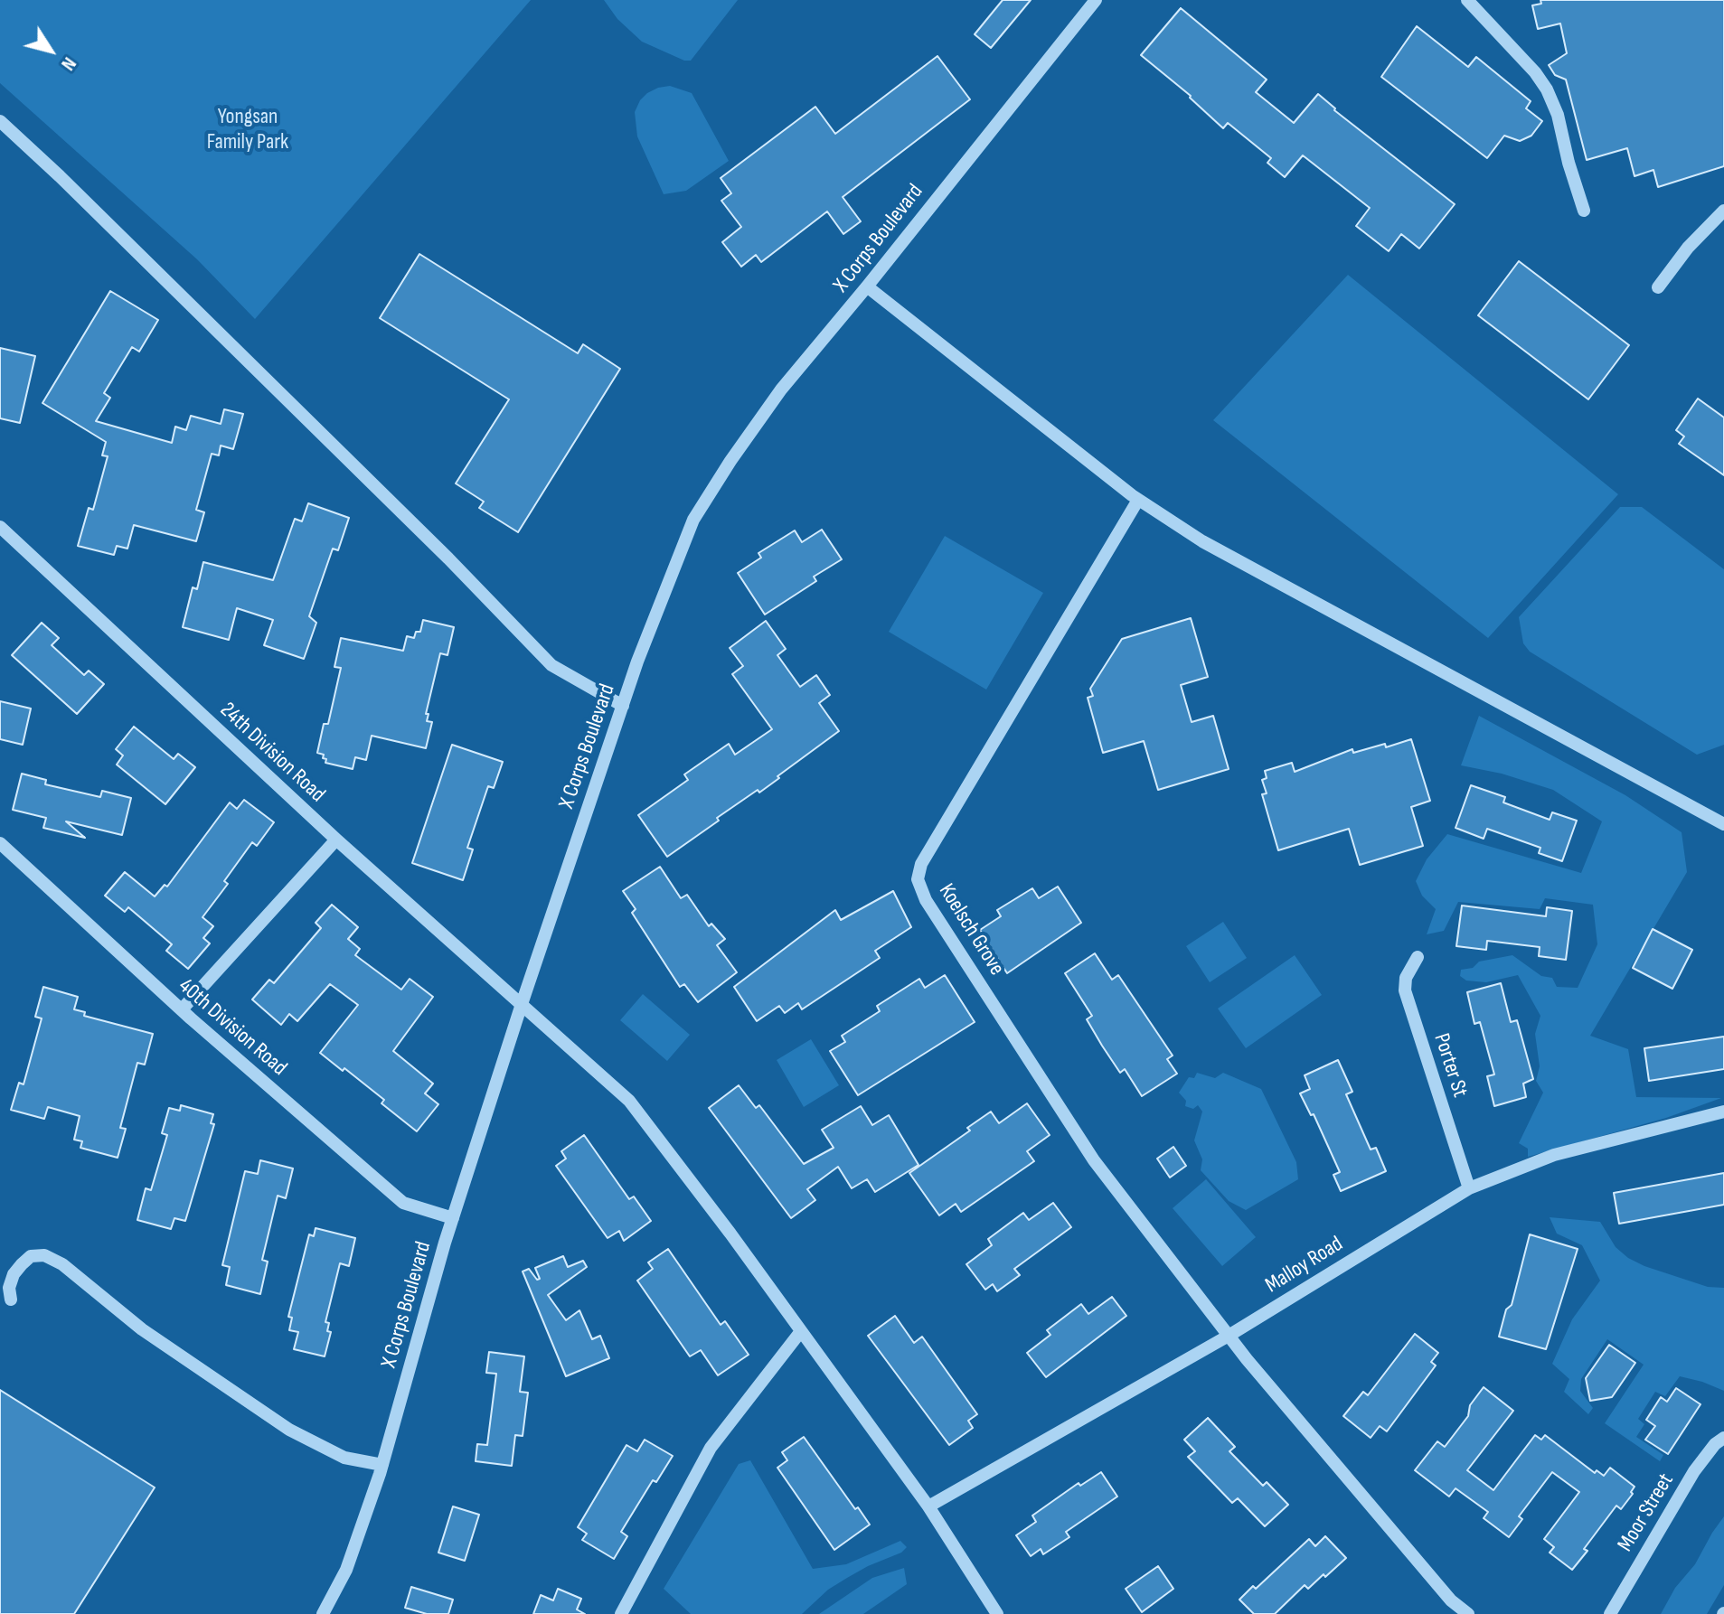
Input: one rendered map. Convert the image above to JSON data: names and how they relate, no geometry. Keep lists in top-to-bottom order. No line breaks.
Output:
{"streets":{"street":["X Corps Boulevard","24th Division Road","Koelsch Grove","40th Division Road","Porter St","Malloy Road","Moor Street"]},"crossings":[["X Corps Boulevard","24th Division Road"],["X Corps Boulevard","40th Division Road"],["24th Division Road","Malloy Road"],["Koelsch Grove","Malloy Road"],["Porter St","Malloy Road"]],"parks":["Yongsan Family Park"],"north":"bottom right"}
